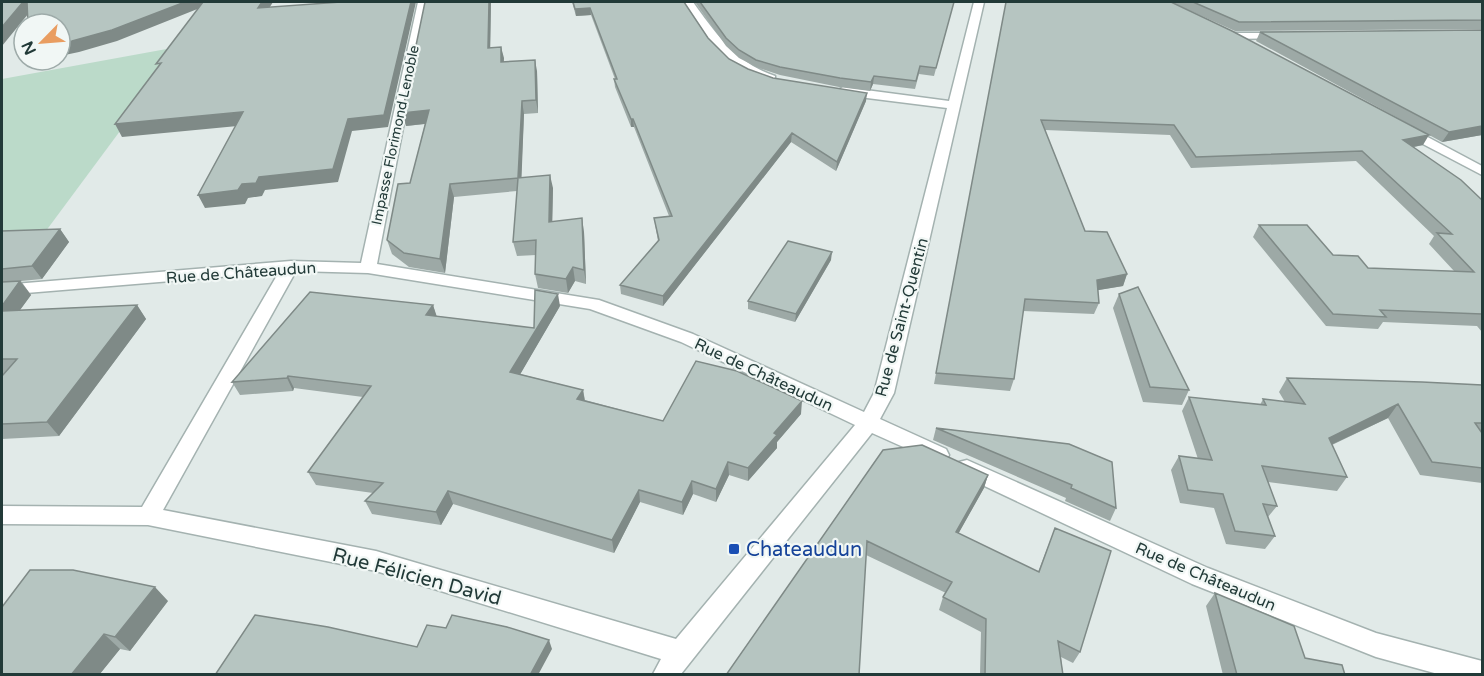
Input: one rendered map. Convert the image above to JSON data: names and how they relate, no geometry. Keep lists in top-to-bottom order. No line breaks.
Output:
{"streets":{"street":["Impasse Florimond Lenoble","Rue de Châteaudun","Rue de Saint-Quentin","Rue Félicien David"]},"crossings":[["Impasse Florimond Lenoble","Rue de Châteaudun"],["Rue de Châteaudun","Rue de Saint-Quentin"],["Rue de Saint-Quentin","Rue Félicien David"]],"places":{"transit":["Chateaudun"]},"north":"bottom left"}
